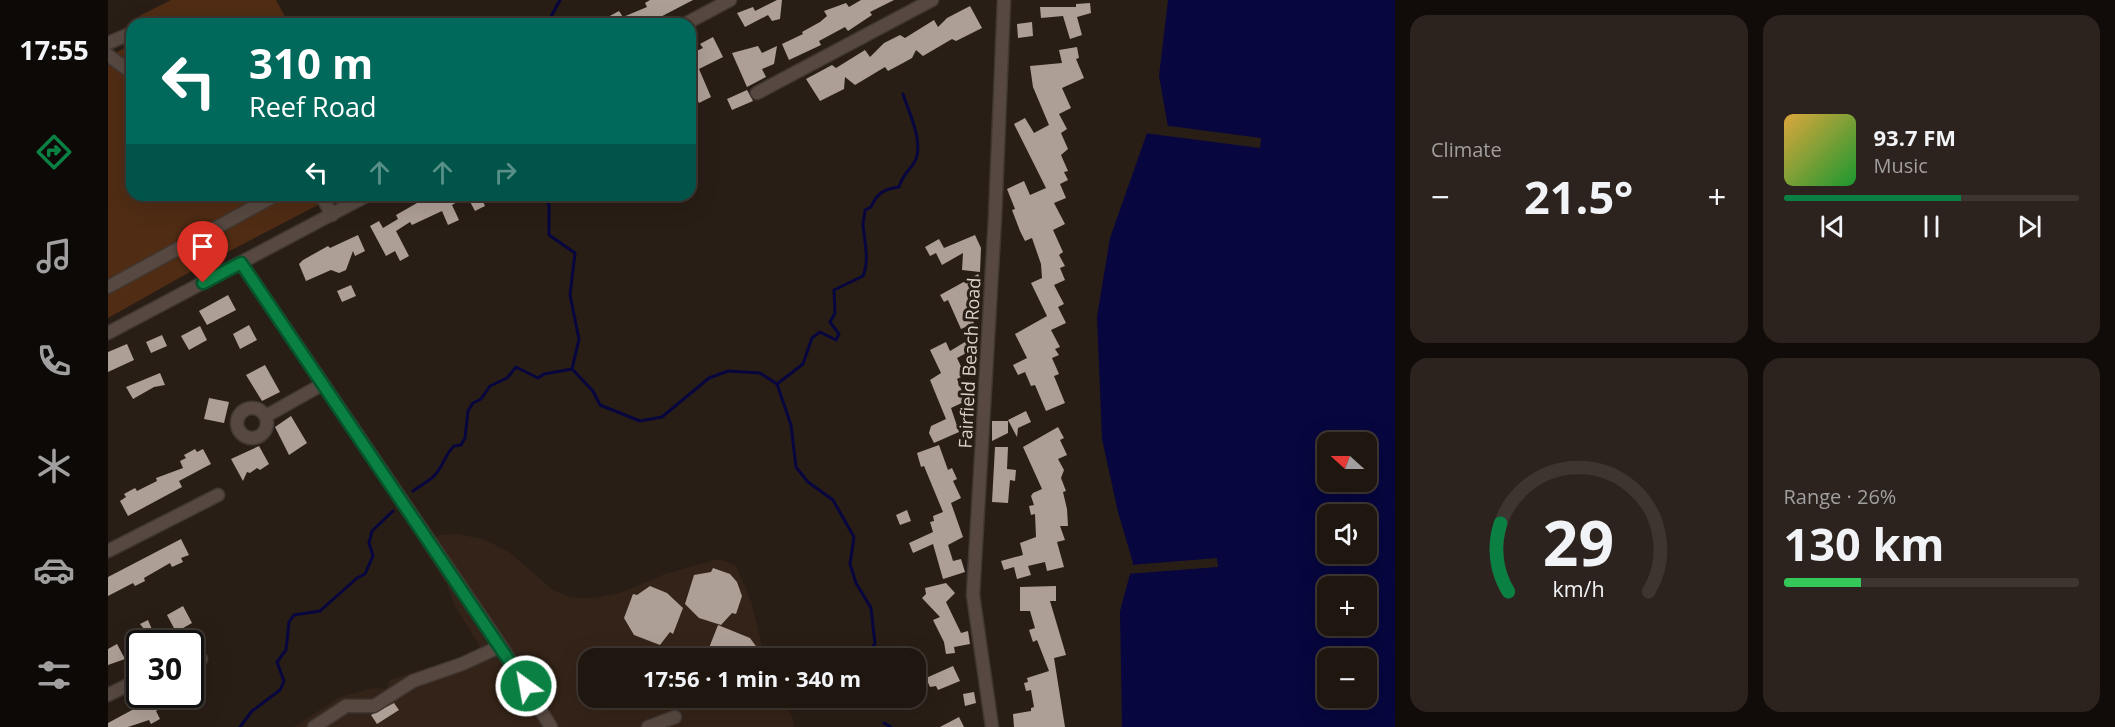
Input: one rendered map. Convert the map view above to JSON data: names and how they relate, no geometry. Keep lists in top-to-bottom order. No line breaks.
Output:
{"streets":{"street":["Fairfield Beach Road"]},"north":"left","page":{"tabs":"17:55","tile":["Climate",["Range · 26%","130 km"]],"turn":["310 m","Reef Road"],"song":["93.7 FM","Music"],"heat":["−","21.5°","+"],"map_buttons":["+","−"],"limit":"30","trip":"17:56 · 1 min · 340 m","gauge":["29","km/h"]}}
